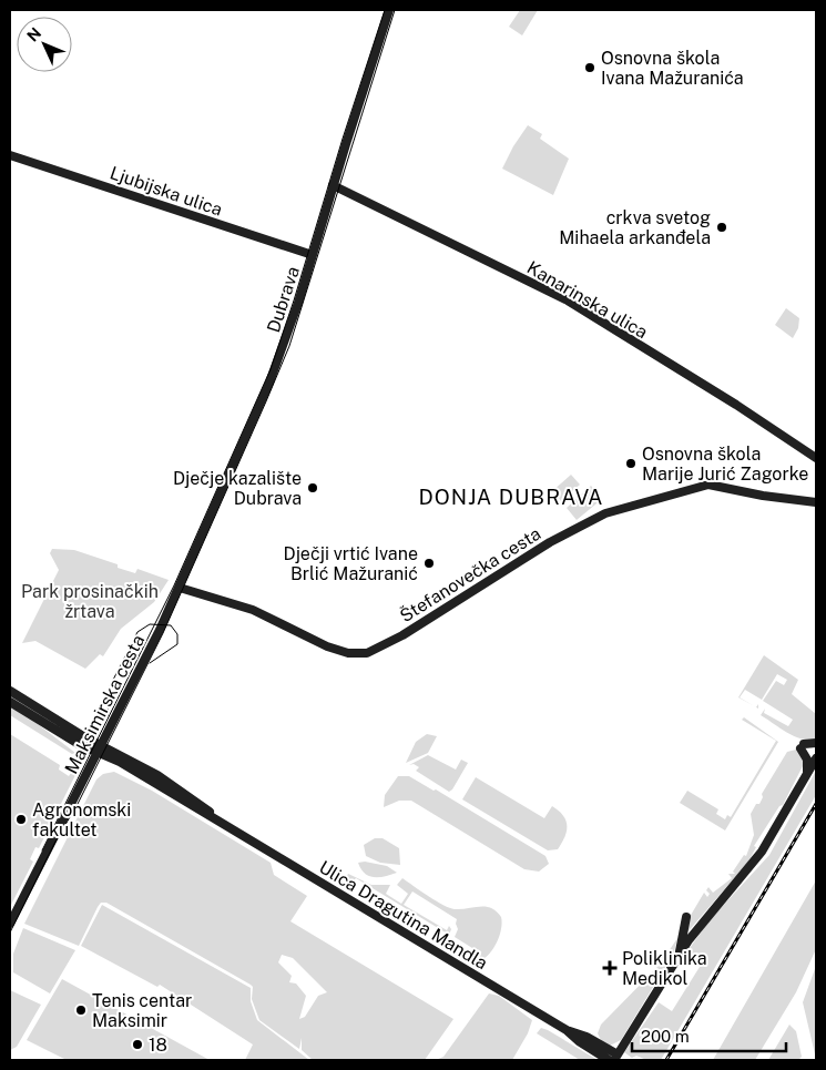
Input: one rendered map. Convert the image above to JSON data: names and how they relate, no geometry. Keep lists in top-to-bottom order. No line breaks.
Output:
{"streets":{"main road":["Ljubijska ulica","Dubrava","Kanarinska ulica","Štefanovečka cesta","Maksimirska cesta","Ulica Dragutina Mandla"]},"crossings":[["Ljubijska ulica","Dubrava"],["Dubrava","Kanarinska ulica"],["Dubrava","Štefanovečka cesta"],["Dubrava","Maksimirska cesta"],["Štefanovečka cesta","Maksimirska cesta"],["Maksimirska cesta","Ulica Dragutina Mandla"]],"districts":["DONJA DUBRAVA"],"parks":["Park prosinačkih žrtava"],"places":{"other":["Osnovna škola Ivana Mažuranića","crkva svetog Mihaela arkanđela","Osnovna škola Marije Jurić Zagorke","Dječje kazalište Dubrava","Dječji vrtić Ivane Brlić Mažuranić","Agronomski fakultet","Tenis centar Maksimir","18"],"health":["Poliklinika Medikol"]},"scale_bar":"200 m","north":"top left"}
